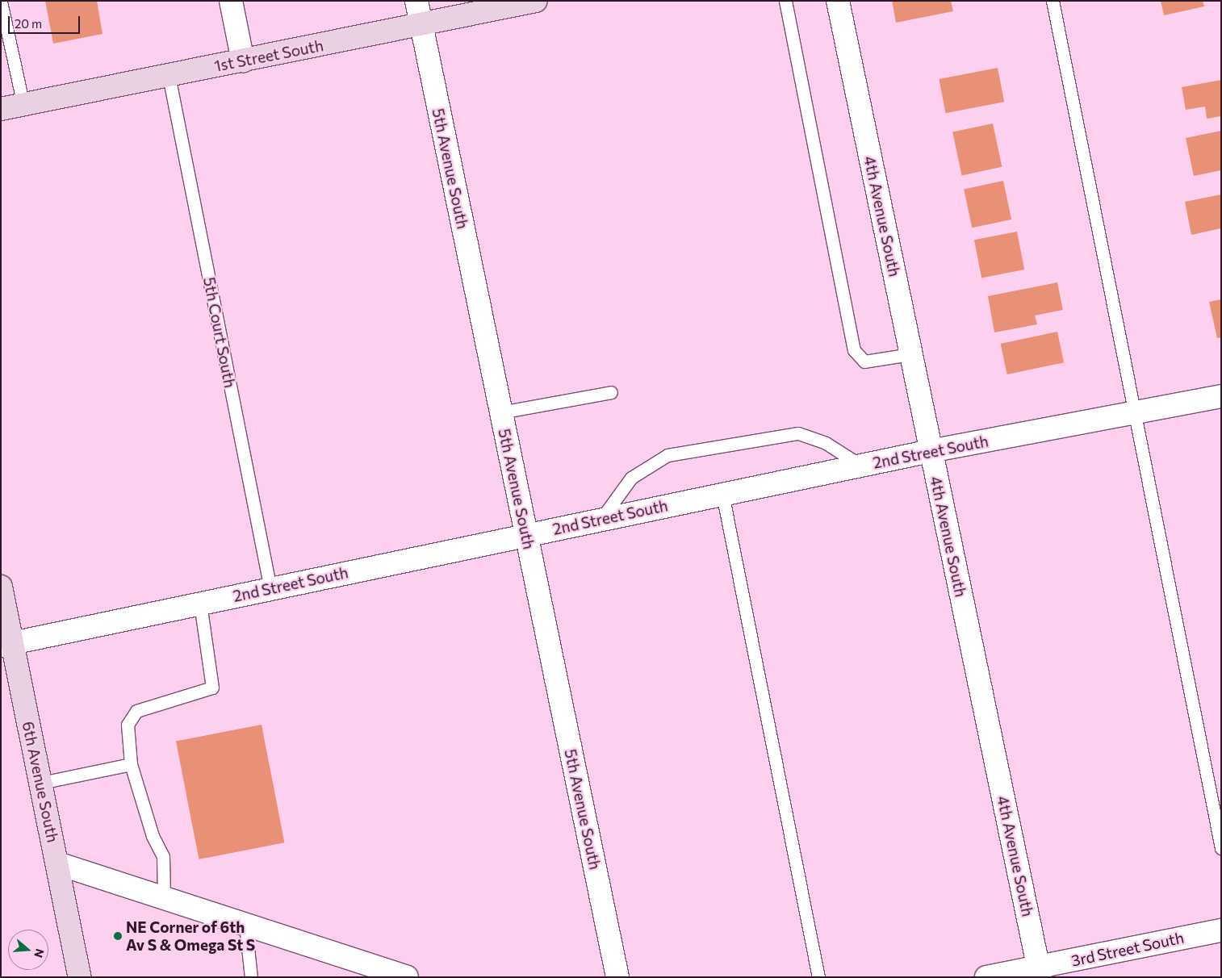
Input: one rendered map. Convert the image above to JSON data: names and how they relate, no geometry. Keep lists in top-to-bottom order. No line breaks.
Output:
{"streets":{"street":["1st Street South","5th Avenue South","4th Avenue South","2nd Street South","6th Avenue South","3rd Street South"],"lane":["5th Court South"]},"crossings":[["1st Street South","5th Avenue South"],["1st Street South","5th Court South"],["5th Avenue South","2nd Street South"],["4th Avenue South","2nd Street South"],["4th Avenue South","3rd Street South"],["5th Court South","2nd Street South"],["2nd Street South","6th Avenue South"]],"places":["NE Corner of 6th Av S & Omega St S"],"scale_bar":"20 m","north":"right"}
